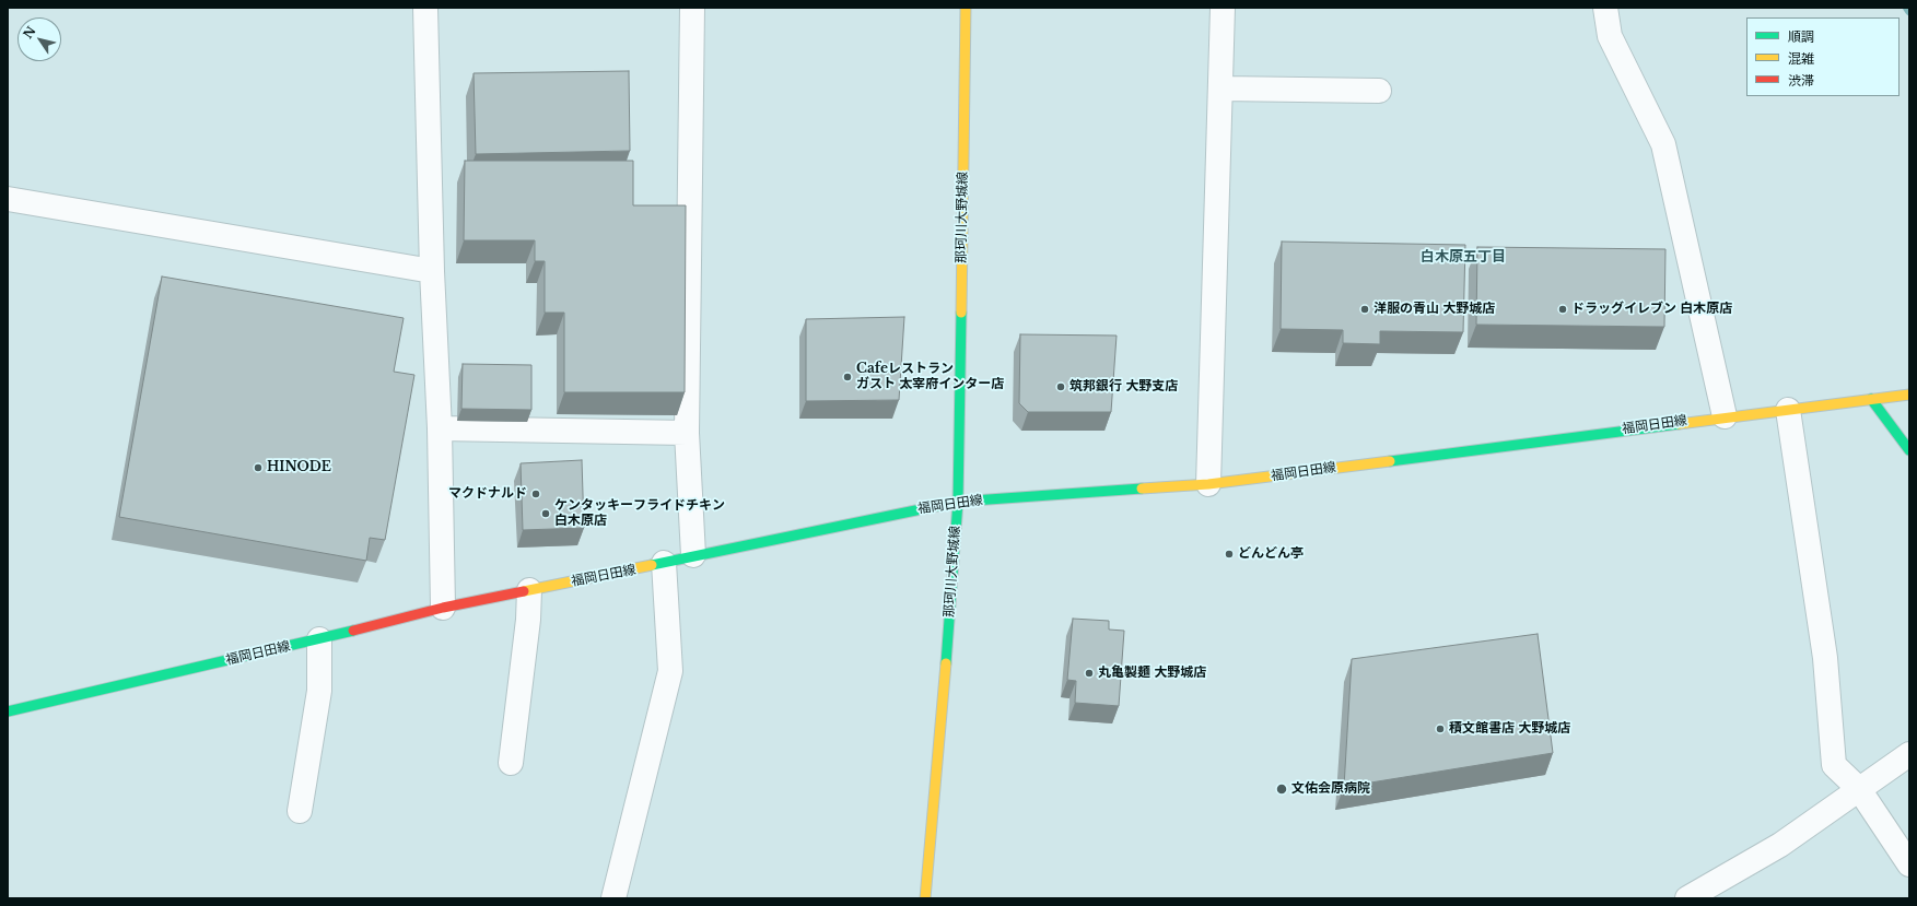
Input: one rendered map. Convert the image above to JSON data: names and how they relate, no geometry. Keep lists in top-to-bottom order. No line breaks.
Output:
{"streets":{"main road":["那珂川大野城線","福岡日田線"]},"crossings":[["那珂川大野城線","福岡日田線"]],"districts":["白木原五丁目"],"places":["洋服の青山 大野城店","ドラッグイレブン 白木原店","Cafeレストラン ガスト 太宰府インター店","筑邦銀行 大野支店","HINODE","マクドナルド","ケンタッキーフライドチキン 白木原店","どんどん亭","丸亀製麺 大野城店","積文館書店 大野城店","文佑会原病院"],"legend":["順調","混雑","渋滞"],"north":"top left"}
